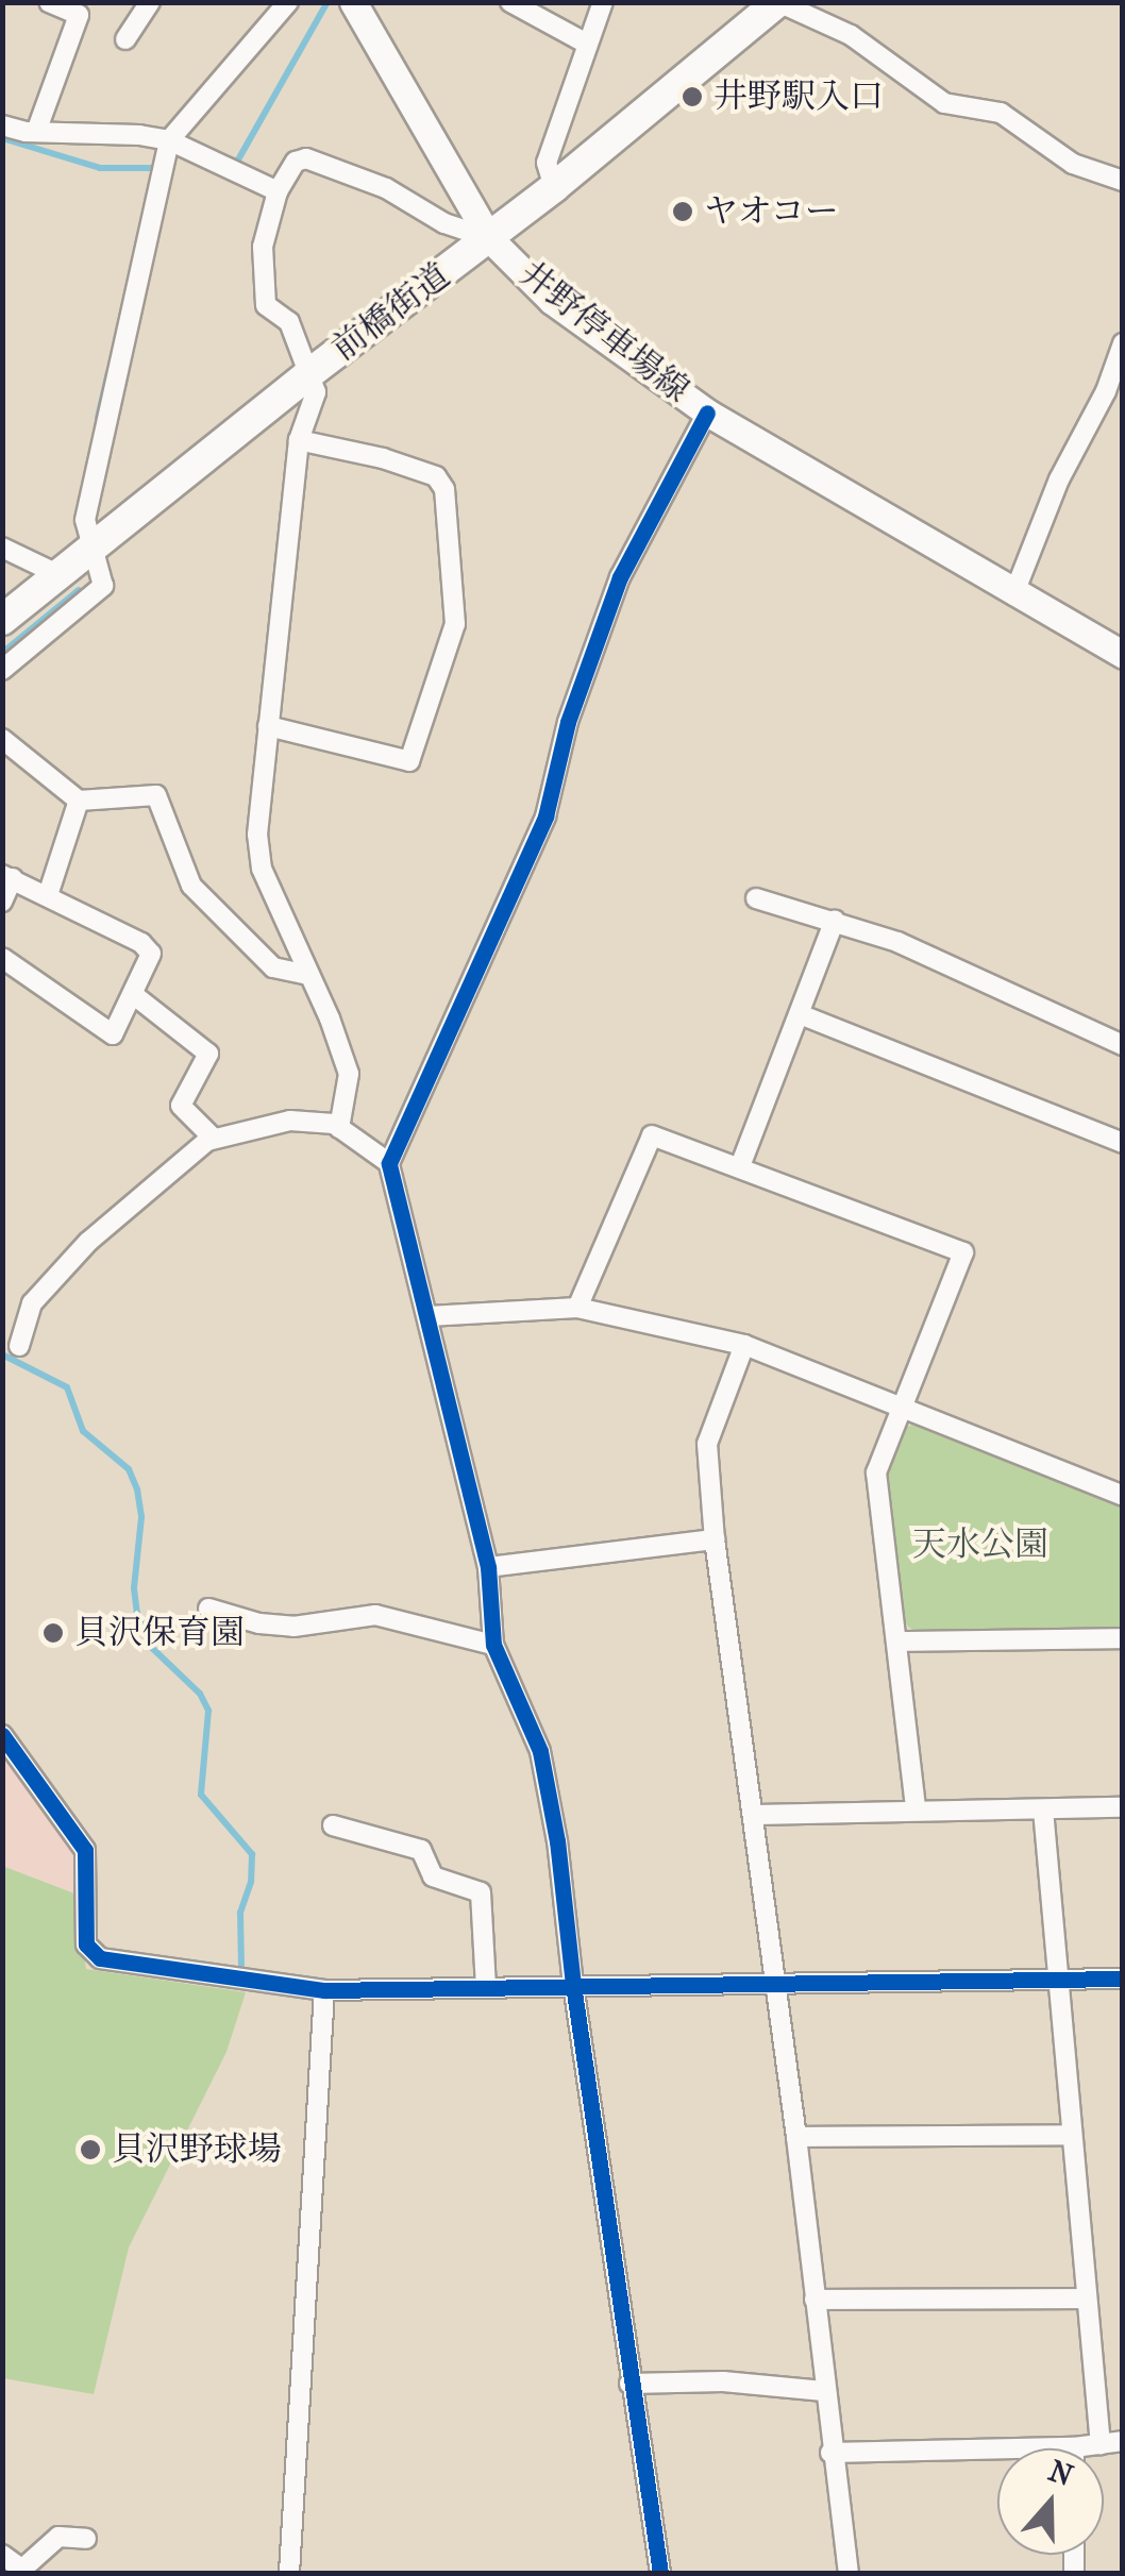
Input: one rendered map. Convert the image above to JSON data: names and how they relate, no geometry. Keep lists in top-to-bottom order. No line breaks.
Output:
{"streets":{"main road":["前橋街道","井野停車場線"]},"crossings":[["前橋街道","井野停車場線"]],"parks":["天水公園"],"places":["井野駅入口","ヤオコー","貝沢保育園","貝沢野球場"],"north":"top"}
